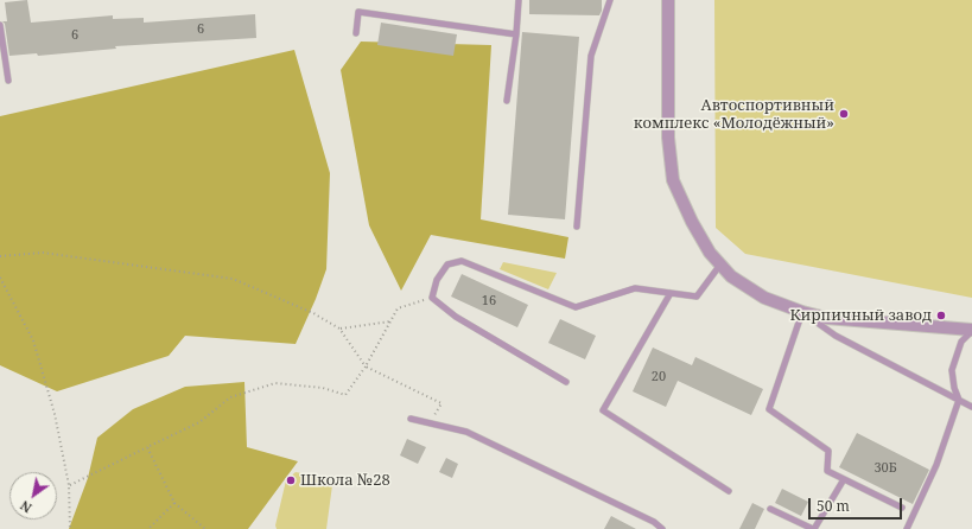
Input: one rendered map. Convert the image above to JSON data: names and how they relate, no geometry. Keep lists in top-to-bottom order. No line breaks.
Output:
{"places":["Автоспортивный комплекс «Молодёжный»","Кирпичный завод","Школа №28"],"house_numbers":["6","6","16","20","30Б"],"scale_bar":"50 m","north":"bottom left"}
